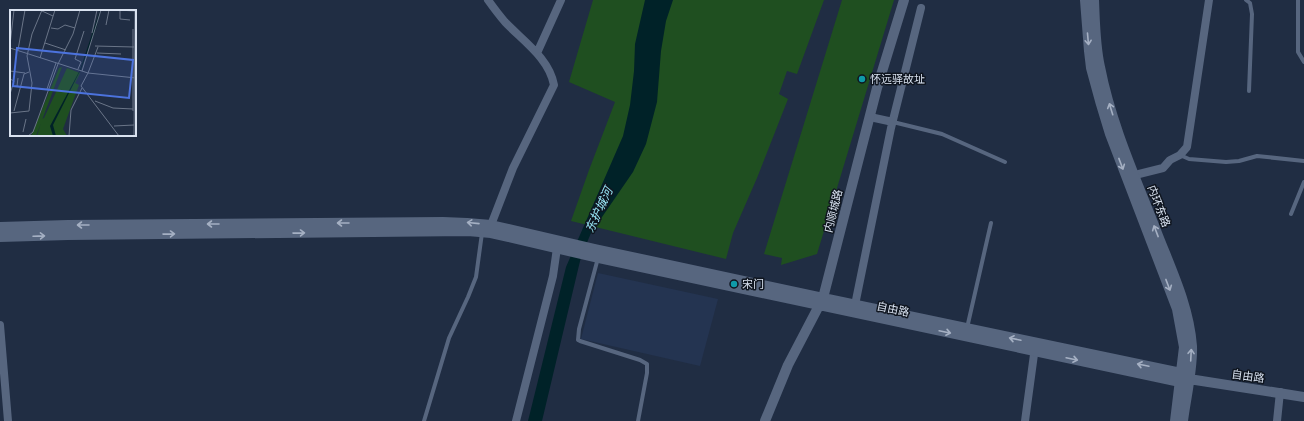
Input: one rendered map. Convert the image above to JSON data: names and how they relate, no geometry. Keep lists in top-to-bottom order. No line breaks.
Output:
{"streets":{"street":["内环东路","内顺城路","自由路"]},"crossings":[["内环东路","自由路"],["内顺城路","自由路"]],"water":["东护城河"],"places":["怀远驿故址","宋门"]}
